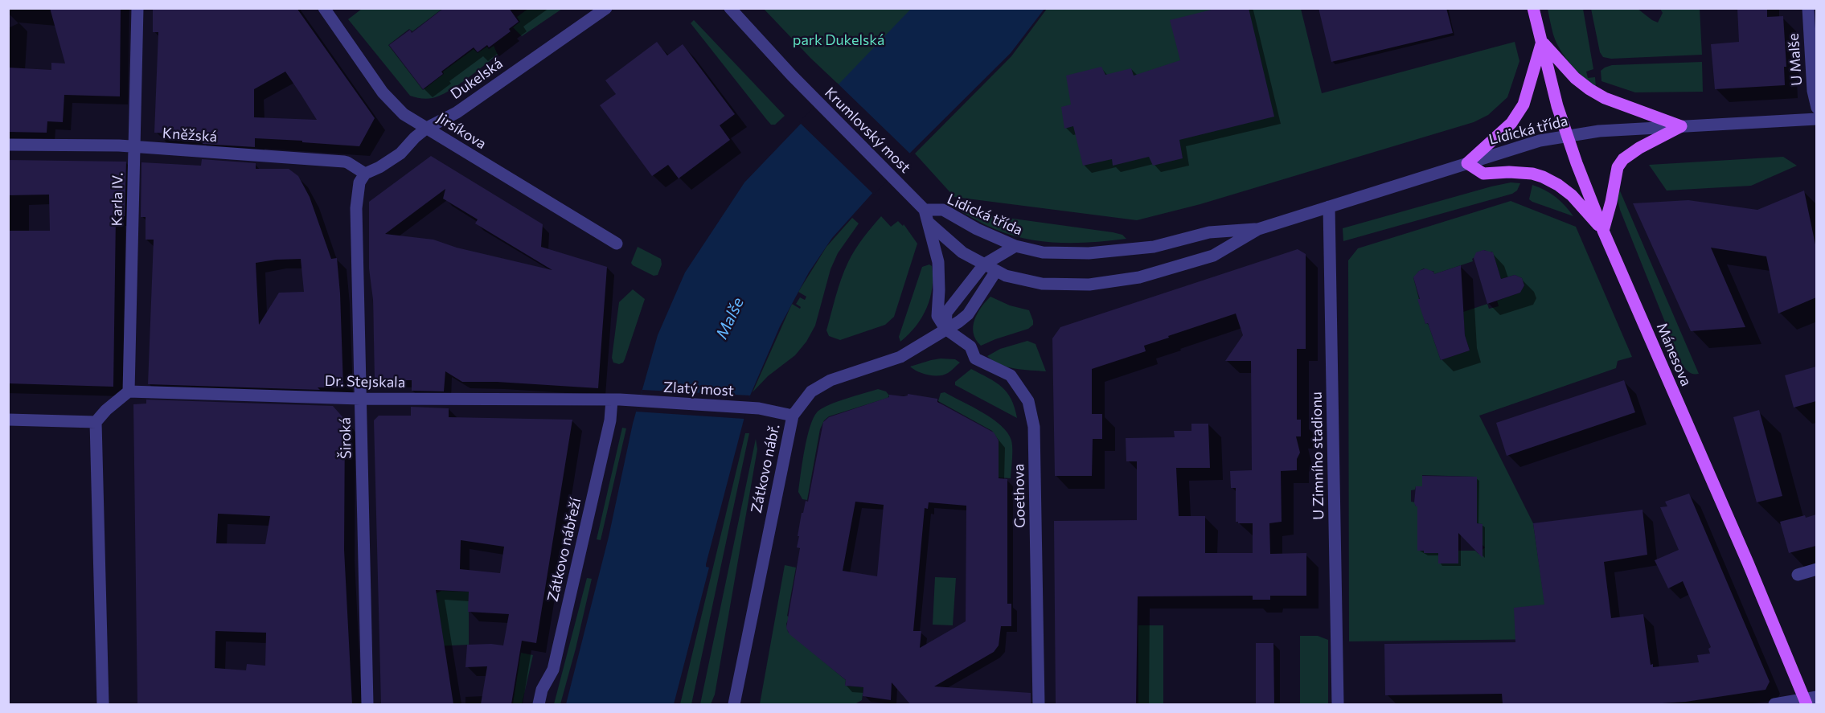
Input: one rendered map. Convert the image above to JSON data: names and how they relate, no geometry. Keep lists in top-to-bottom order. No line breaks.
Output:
{"streets":{"main road":["Mánesova"],"street":["U Malše","Dukelská","Krumlovský most","Lidická třída","Jirsíkova","Kněžská","Karla IV.","Dr. Stejskala","Zlatý most","Široká","U Zimního stadionu","Zátkovo nábř.","Goethova","Zátkovo nábřeží"]},"crossings":[["Dukelská","Jirsíkova"],["Dukelská","Kněžská"],["Dukelská","Široká"],["Krumlovský most","Lidická třída"],["Lidická třída","Mánesova"],["Lidická třída","U Zimního stadionu"],["Lidická třída","Zátkovo nábř."],["Kněžská","Karla IV."],["Kněžská","Široká"],["Karla IV.","Dr. Stejskala"],["Dr. Stejskala","Zlatý most"],["Dr. Stejskala","Široká"],["Dr. Stejskala","Zátkovo nábřeží"],["Zlatý most","Zátkovo nábř."],["Zlatý most","Zátkovo nábřeží"],["Zátkovo nábř.","Goethova"]],"water":["Malše"],"parks":["park Dukelská"]}
